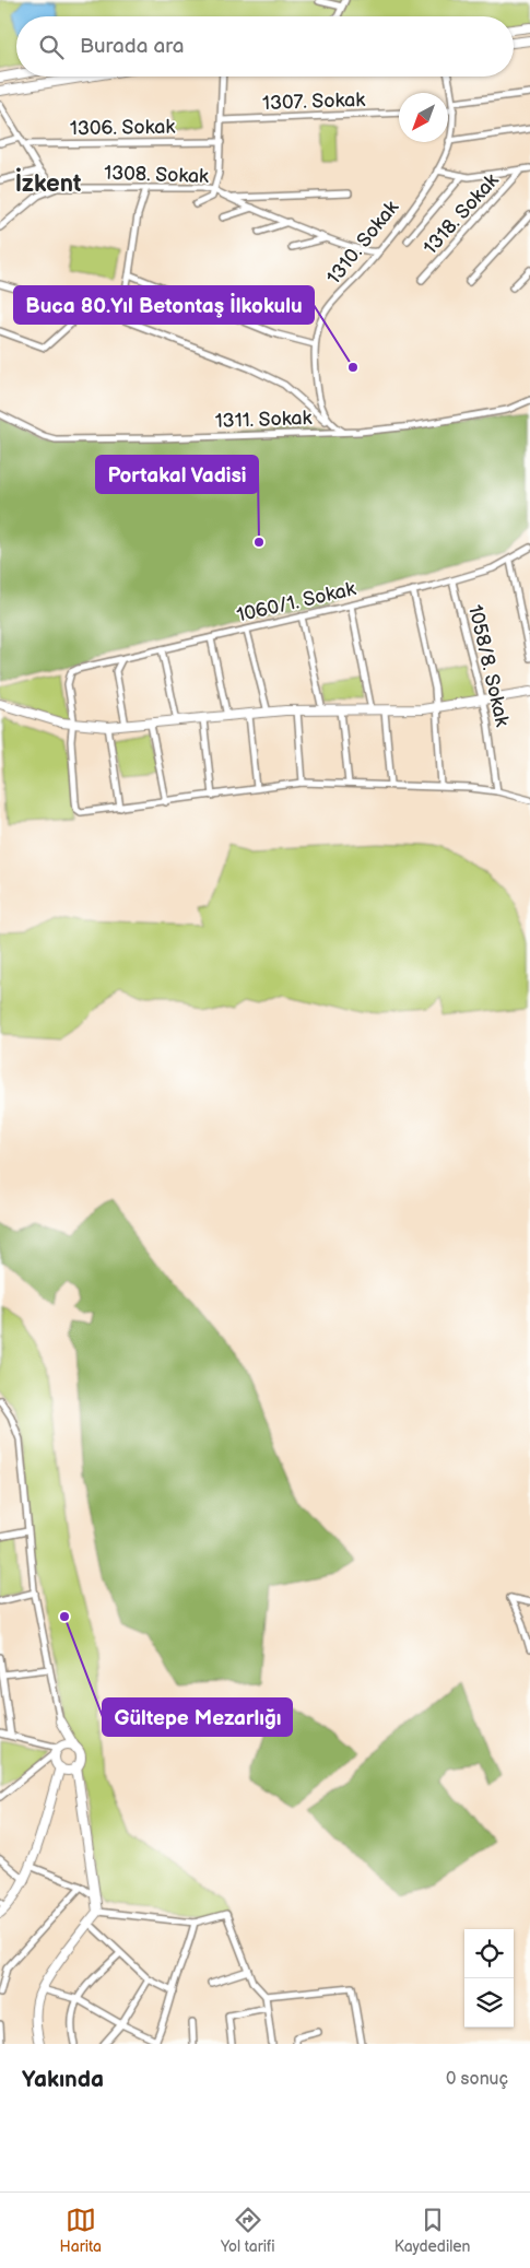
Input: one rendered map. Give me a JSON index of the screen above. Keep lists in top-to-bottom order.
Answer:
{
  "streets": {
    "street": [
      "1307. Sokak",
      "1306. Sokak",
      "1308. Sokak",
      "1318. Sokak",
      "1310. Sokak",
      "1311. Sokak",
      "1060/1. Sokak",
      "1058/8. Sokak"
    ]
  },
  "crossings": [
    ["1308. Sokak", "1310. Sokak"],
    ["1060/1. Sokak", "1058/8. Sokak"]
  ],
  "districts": ["İzkent"],
  "places": ["Buca 80.Yıl Betontaş İlkokulu", "Portakal Vadisi", "Gültepe Mezarlığı"],
  "north": "bottom left",
  "page": {
    "search": "Burada ara",
    "heading": ["Yakında", "0 sonuç"],
    "nav": ["Harita", "Yol tarifi", "Kaydedilen"]
  }
}
